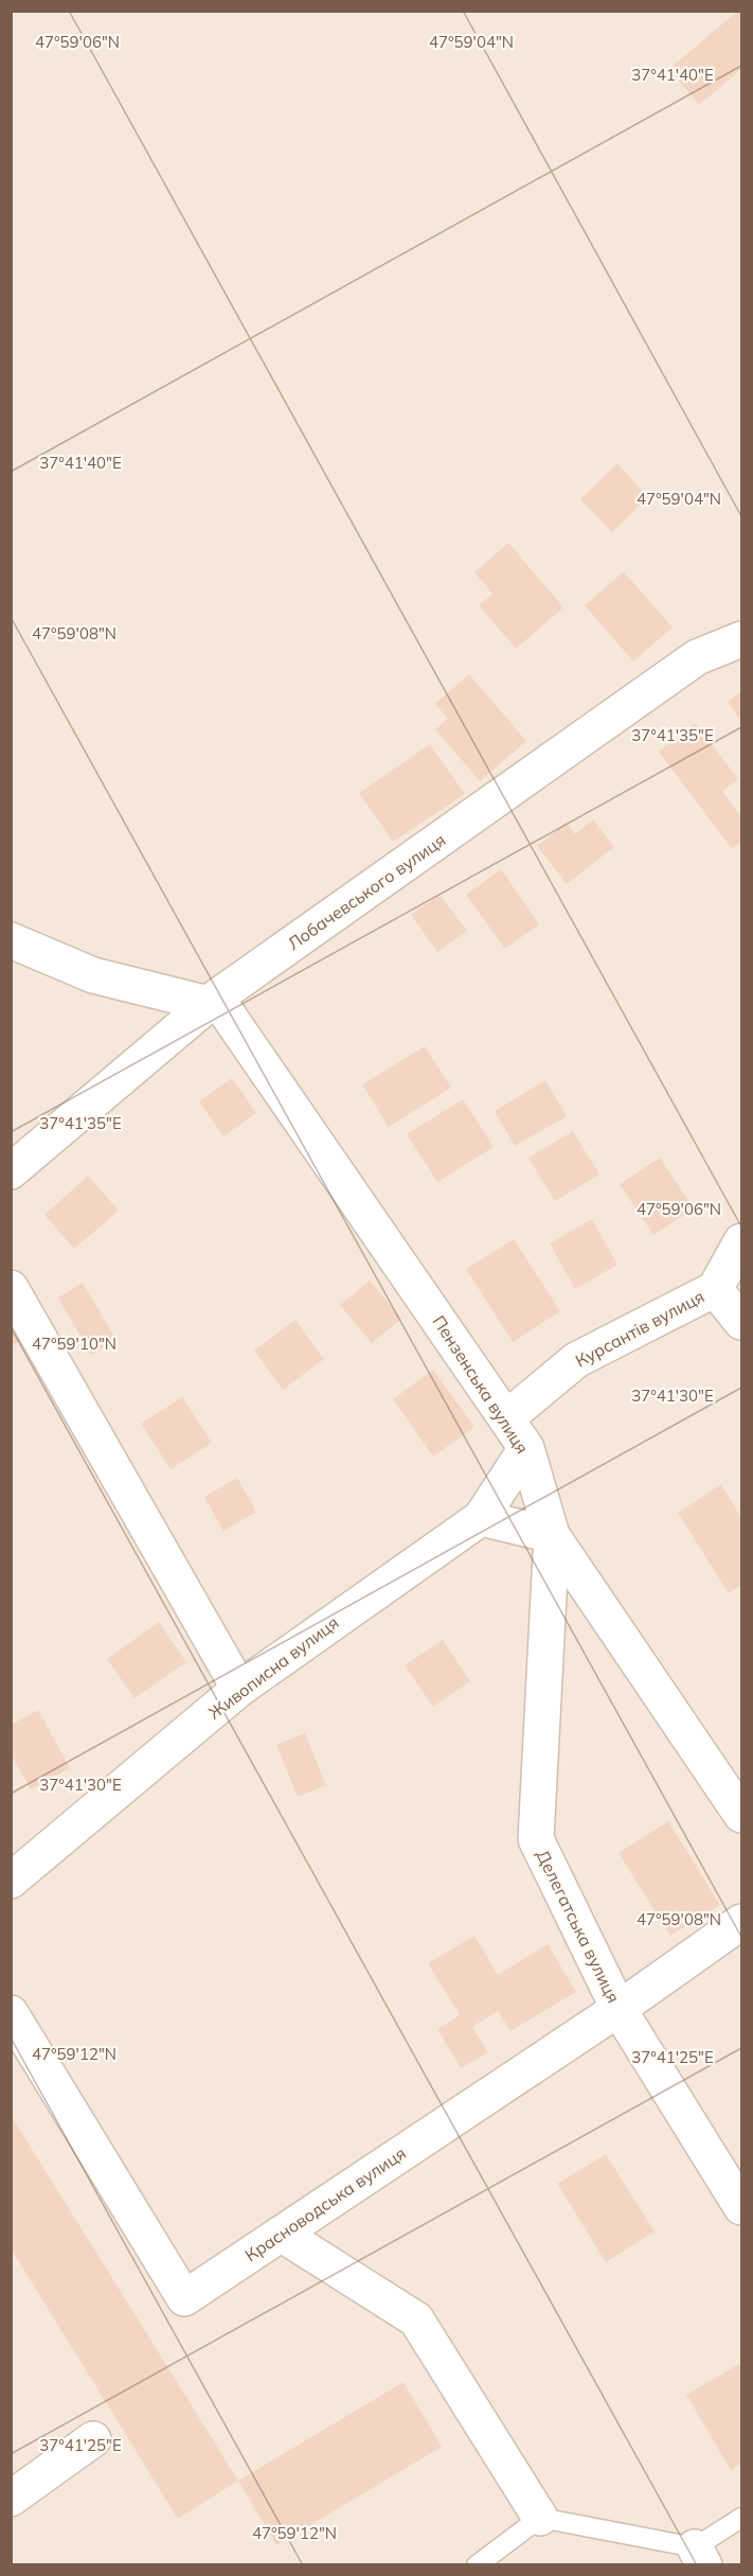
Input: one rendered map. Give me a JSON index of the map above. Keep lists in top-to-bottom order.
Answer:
{
  "streets": {
    "street": [
      "Лобачевського вулиця",
      "Курсантів вулиця",
      "Пензенська вулиця",
      "Живописна вулиця",
      "Делегатська вулиця",
      "Красноводська вулиця"
    ]
  },
  "crossings": [
    ["Лобачевського вулиця", "Пензенська вулиця"],
    ["Курсантів вулиця", "Пензенська вулиця"],
    ["Пензенська вулиця", "Живописна вулиця"],
    ["Пензенська вулиця", "Делегатська вулиця"],
    ["Делегатська вулиця", "Красноводська вулиця"]
  ],
  "coordinates": [
    "47°59'06\"N",
    "47°59'04\"N",
    "37°41'40\"E",
    "47°59'08\"N",
    "37°41'35\"E",
    "47°59'10\"N",
    "37°41'30\"E",
    "47°59'12\"N",
    "37°41'25\"E"
  ]
}
